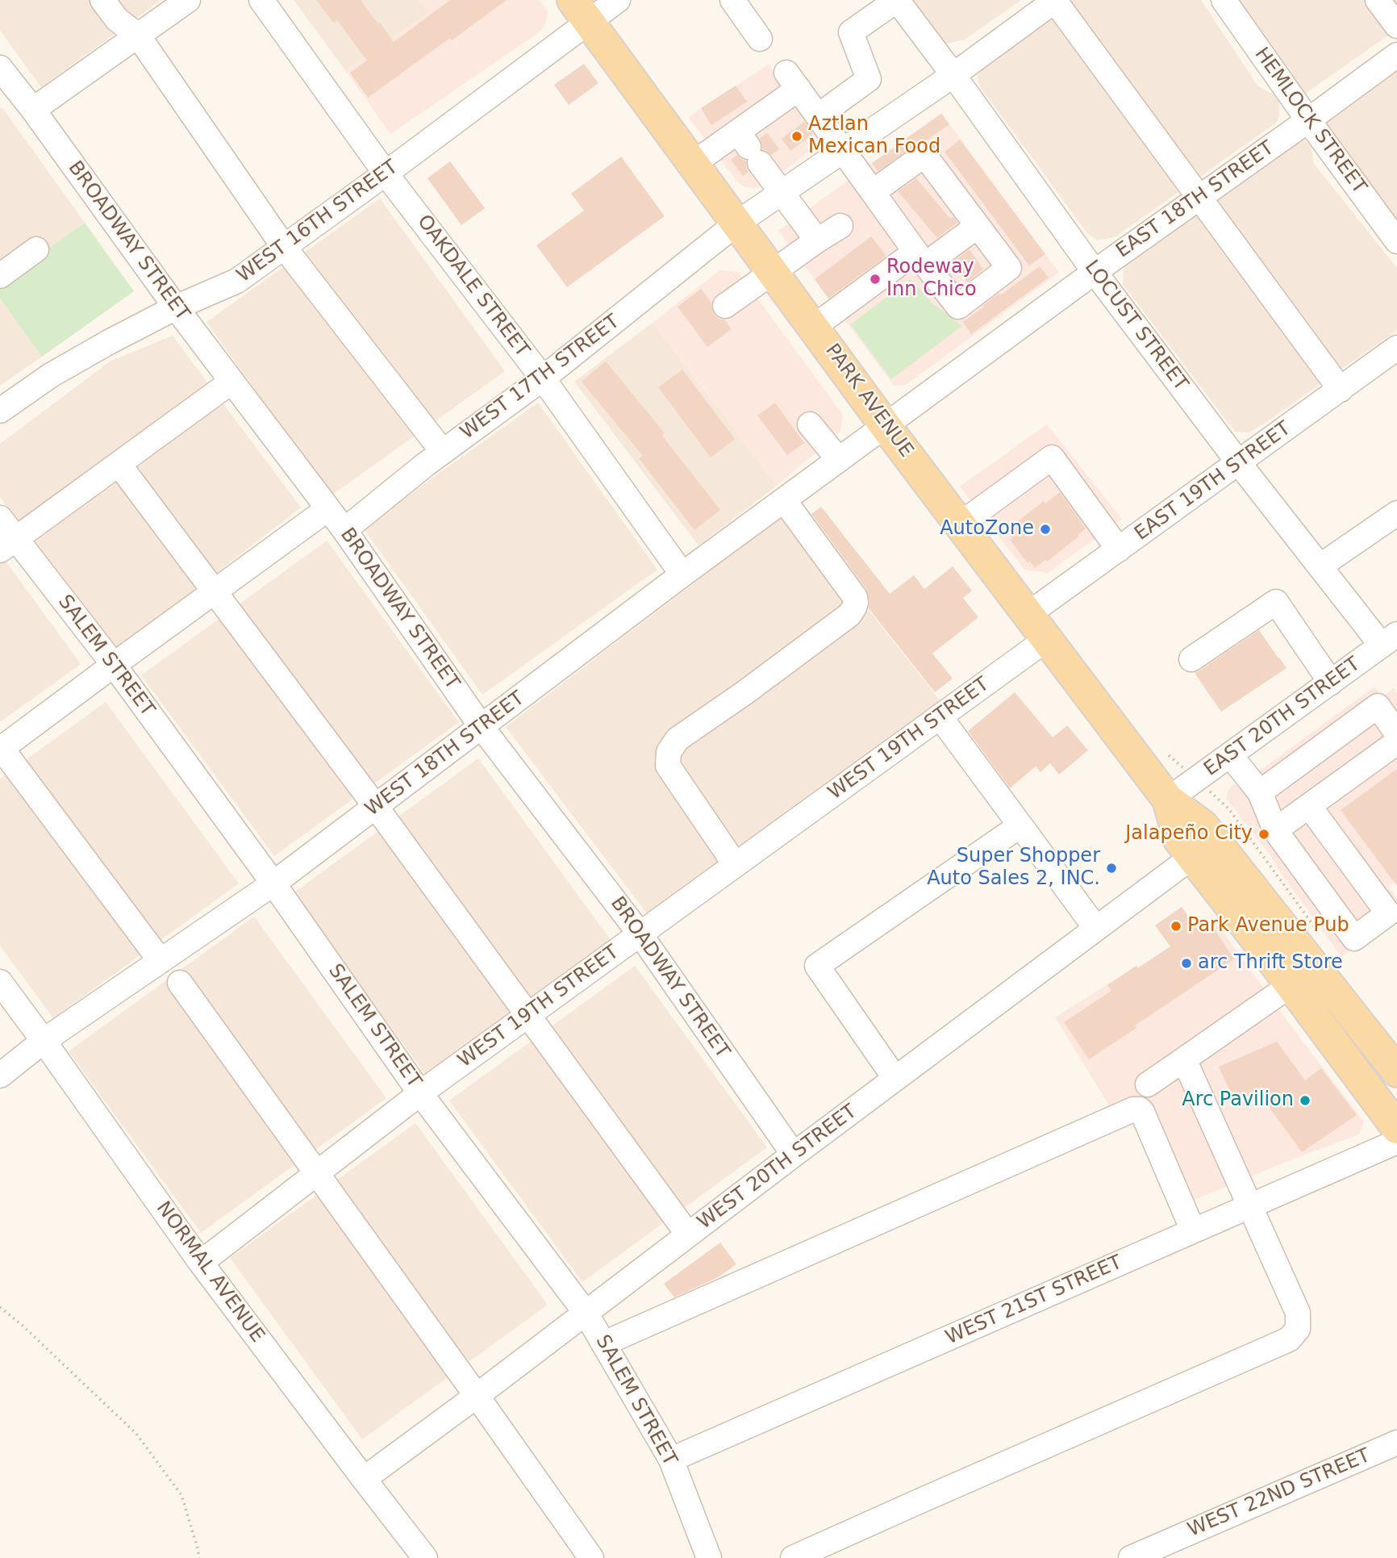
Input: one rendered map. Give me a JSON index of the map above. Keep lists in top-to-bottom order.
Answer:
{
  "streets": {
    "main road": ["PARK AVENUE"],
    "street": [
      "HEMLOCK STREET",
      "EAST 18TH STREET",
      "WEST 16TH STREET",
      "BROADWAY STREET",
      "OAKDALE STREET",
      "LOCUST STREET",
      "WEST 17TH STREET",
      "EAST 19TH STREET",
      "SALEM STREET",
      "EAST 20TH STREET",
      "WEST 19TH STREET",
      "WEST 18TH STREET",
      "WEST 20TH STREET",
      "NORMAL AVENUE",
      "WEST 21ST STREET",
      "WEST 22ND STREET"
    ]
  },
  "crossings": [
    ["HEMLOCK STREET", "EAST 18TH STREET"],
    ["EAST 18TH STREET", "LOCUST STREET"],
    ["EAST 18TH STREET", "PARK AVENUE"],
    ["EAST 18TH STREET", "WEST 18TH STREET"],
    ["WEST 16TH STREET", "BROADWAY STREET"],
    ["WEST 16TH STREET", "OAKDALE STREET"],
    ["WEST 16TH STREET", "PARK AVENUE"],
    ["BROADWAY STREET", "WEST 17TH STREET"],
    ["BROADWAY STREET", "WEST 19TH STREET"],
    ["BROADWAY STREET", "WEST 18TH STREET"],
    ["BROADWAY STREET", "WEST 20TH STREET"],
    ["OAKDALE STREET", "WEST 17TH STREET"],
    ["OAKDALE STREET", "WEST 18TH STREET"],
    ["LOCUST STREET", "WEST 17TH STREET"],
    ["LOCUST STREET", "EAST 19TH STREET"],
    ["LOCUST STREET", "EAST 20TH STREET"],
    ["WEST 17TH STREET", "PARK AVENUE"],
    ["PARK AVENUE", "EAST 19TH STREET"],
    ["PARK AVENUE", "EAST 20TH STREET"],
    ["PARK AVENUE", "WEST 19TH STREET"],
    ["PARK AVENUE", "WEST 18TH STREET"],
    ["PARK AVENUE", "WEST 20TH STREET"],
    ["SALEM STREET", "WEST 19TH STREET"],
    ["SALEM STREET", "WEST 18TH STREET"],
    ["SALEM STREET", "WEST 20TH STREET"],
    ["SALEM STREET", "WEST 21ST STREET"],
    ["WEST 19TH STREET", "NORMAL AVENUE"],
    ["WEST 18TH STREET", "NORMAL AVENUE"],
    ["WEST 20TH STREET", "NORMAL AVENUE"]
  ],
  "places": [
    "Aztlan Mexican Food",
    "Rodeway Inn Chico",
    "AutoZone",
    "Jalapeño City",
    "Super Shopper Auto Sales 2, INC.",
    "Park Avenue Pub",
    "arc Thrift Store",
    "Arc Pavilion"
  ]
}
